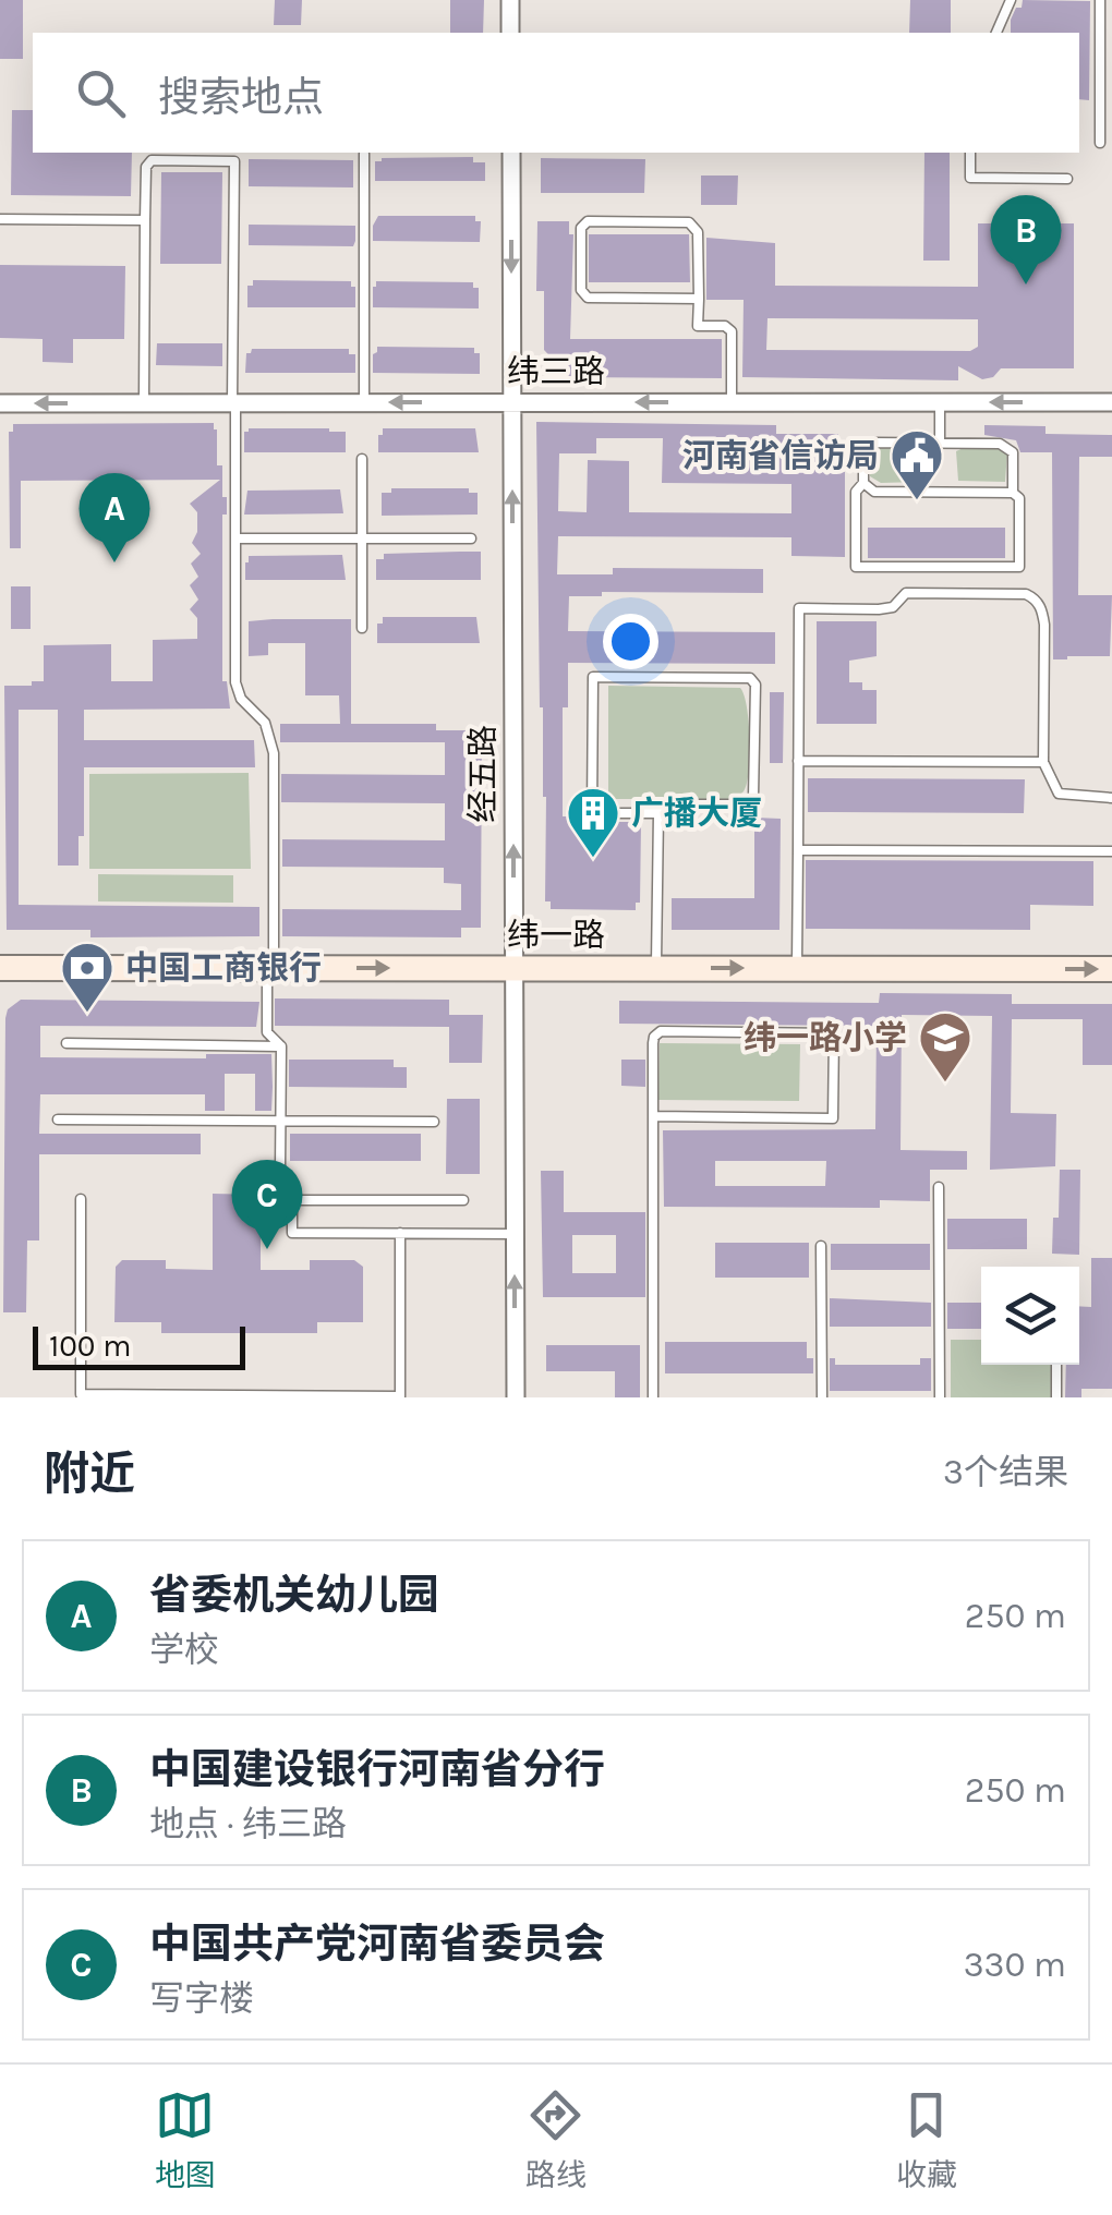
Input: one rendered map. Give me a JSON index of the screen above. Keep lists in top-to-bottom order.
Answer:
{
  "streets": {
    "street": ["纬三路", "经五路", "纬一路"]
  },
  "crossings": [
    ["纬三路", "经五路"],
    ["经五路", "纬一路"]
  ],
  "one_way": ["纬三路", "纬一路"],
  "places": {
    "public building": ["河南省信访局"],
    "building": ["广播大厦"],
    "bank": ["中国工商银行"],
    "school or university": ["纬一路小学"]
  },
  "scale_bar": "100 m",
  "page": {
    "search": "搜索地点",
    "pins": ["B", "A", "C"],
    "scale": "100 m",
    "heading": ["附近", "3个结果"],
    "list": [
      {
        "mark": "A",
        "name": "省委机关幼儿园",
        "note": "学校",
        "value": "250 m"
      },
      {
        "mark": "B",
        "name": "中国建设银行河南省分行",
        "note": "地点 · 纬三路",
        "value": "250 m"
      },
      {
        "mark": "C",
        "name": "中国共产党河南省委员会",
        "note": "写字楼",
        "value": "330 m"
      }
    ],
    "nav": ["地图", "路线", "收藏"]
  }
}
